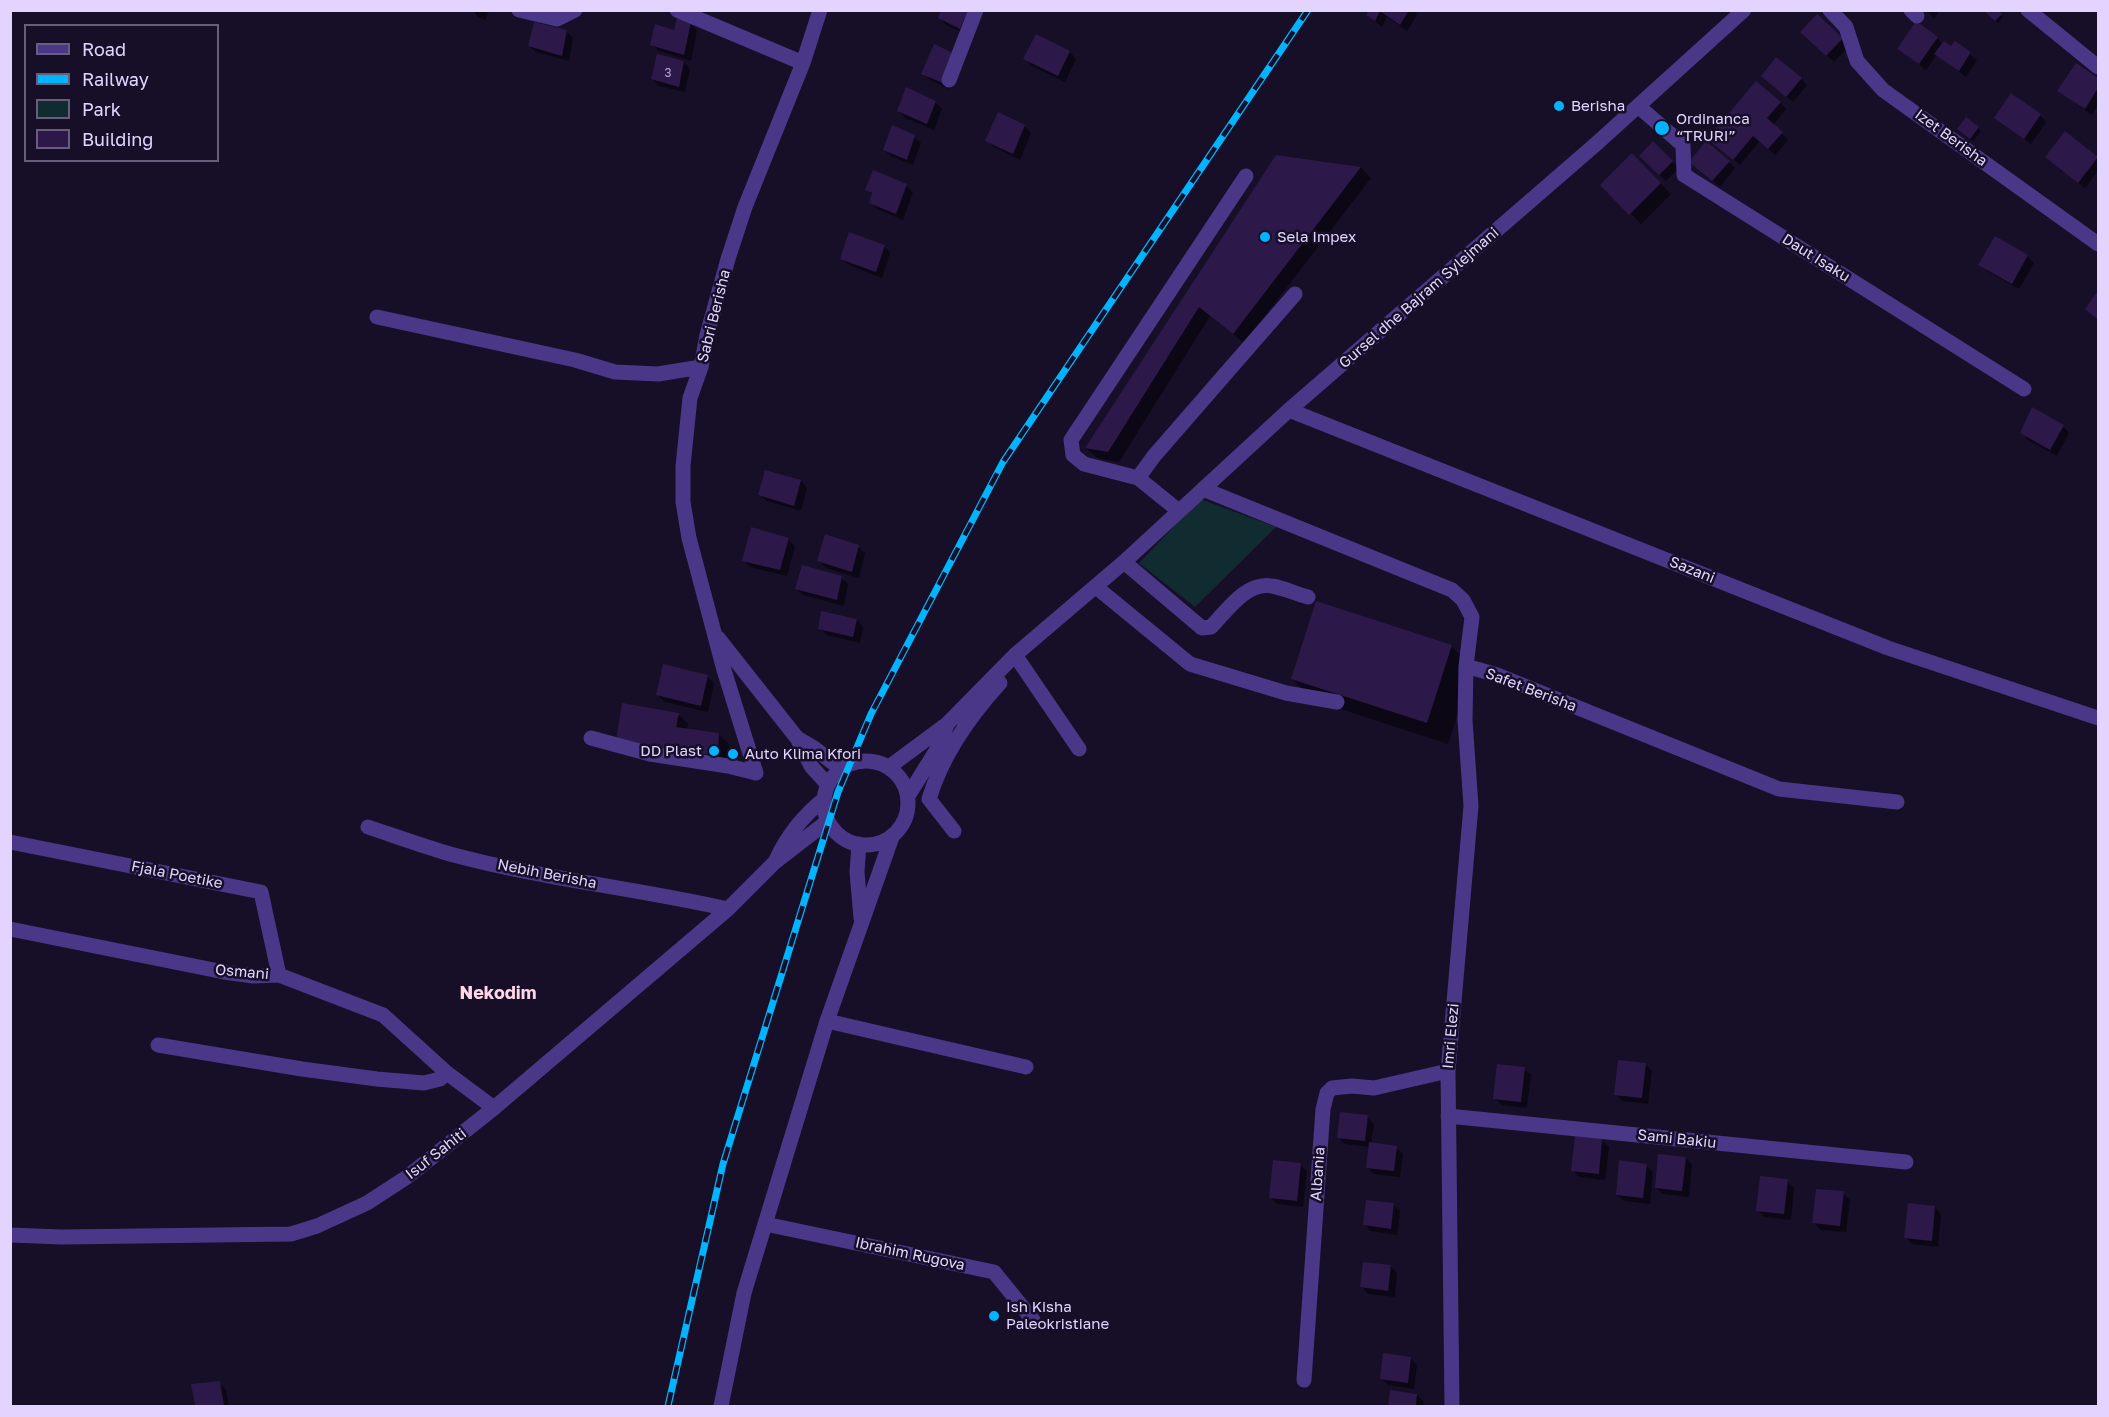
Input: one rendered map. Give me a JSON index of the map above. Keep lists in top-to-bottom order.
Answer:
{
  "streets": {
    "street": [
      "Izet Berisha",
      "Daut Isaku",
      "Gursel dhe Bajram Sylejmani",
      "Sabri Berisha",
      "Sazani",
      "Safet Berisha",
      "Nebih Berisha",
      "Fjala Poetike",
      "Osmani",
      "Imri Elezi",
      "Sami Bakiu",
      "Isuf Sahiti",
      "Albania",
      "Ibrahim Rugova"
    ]
  },
  "crossings": [
    ["Daut Isaku", "Gursel dhe Bajram Sylejmani"],
    ["Gursel dhe Bajram Sylejmani", "Sabri Berisha"],
    ["Gursel dhe Bajram Sylejmani", "Sazani"],
    ["Gursel dhe Bajram Sylejmani", "Safet Berisha"],
    ["Gursel dhe Bajram Sylejmani", "Isuf Sahiti"],
    ["Sabri Berisha", "Isuf Sahiti"],
    ["Safet Berisha", "Imri Elezi"],
    ["Nebih Berisha", "Isuf Sahiti"],
    ["Fjala Poetike", "Osmani"],
    ["Osmani", "Isuf Sahiti"],
    ["Imri Elezi", "Sami Bakiu"],
    ["Imri Elezi", "Albania"]
  ],
  "districts": ["Nekodim"],
  "places": [
    "Berisha",
    "Ordinanca “TRURI”",
    "Sela Impex",
    "DD Plast",
    "Auto Klima Kfori",
    "Ish Kisha Paleokristiane"
  ],
  "house_numbers": ["3"],
  "legend": [
    "Road",
    "Railway",
    "Park",
    "Building"
  ]
}
